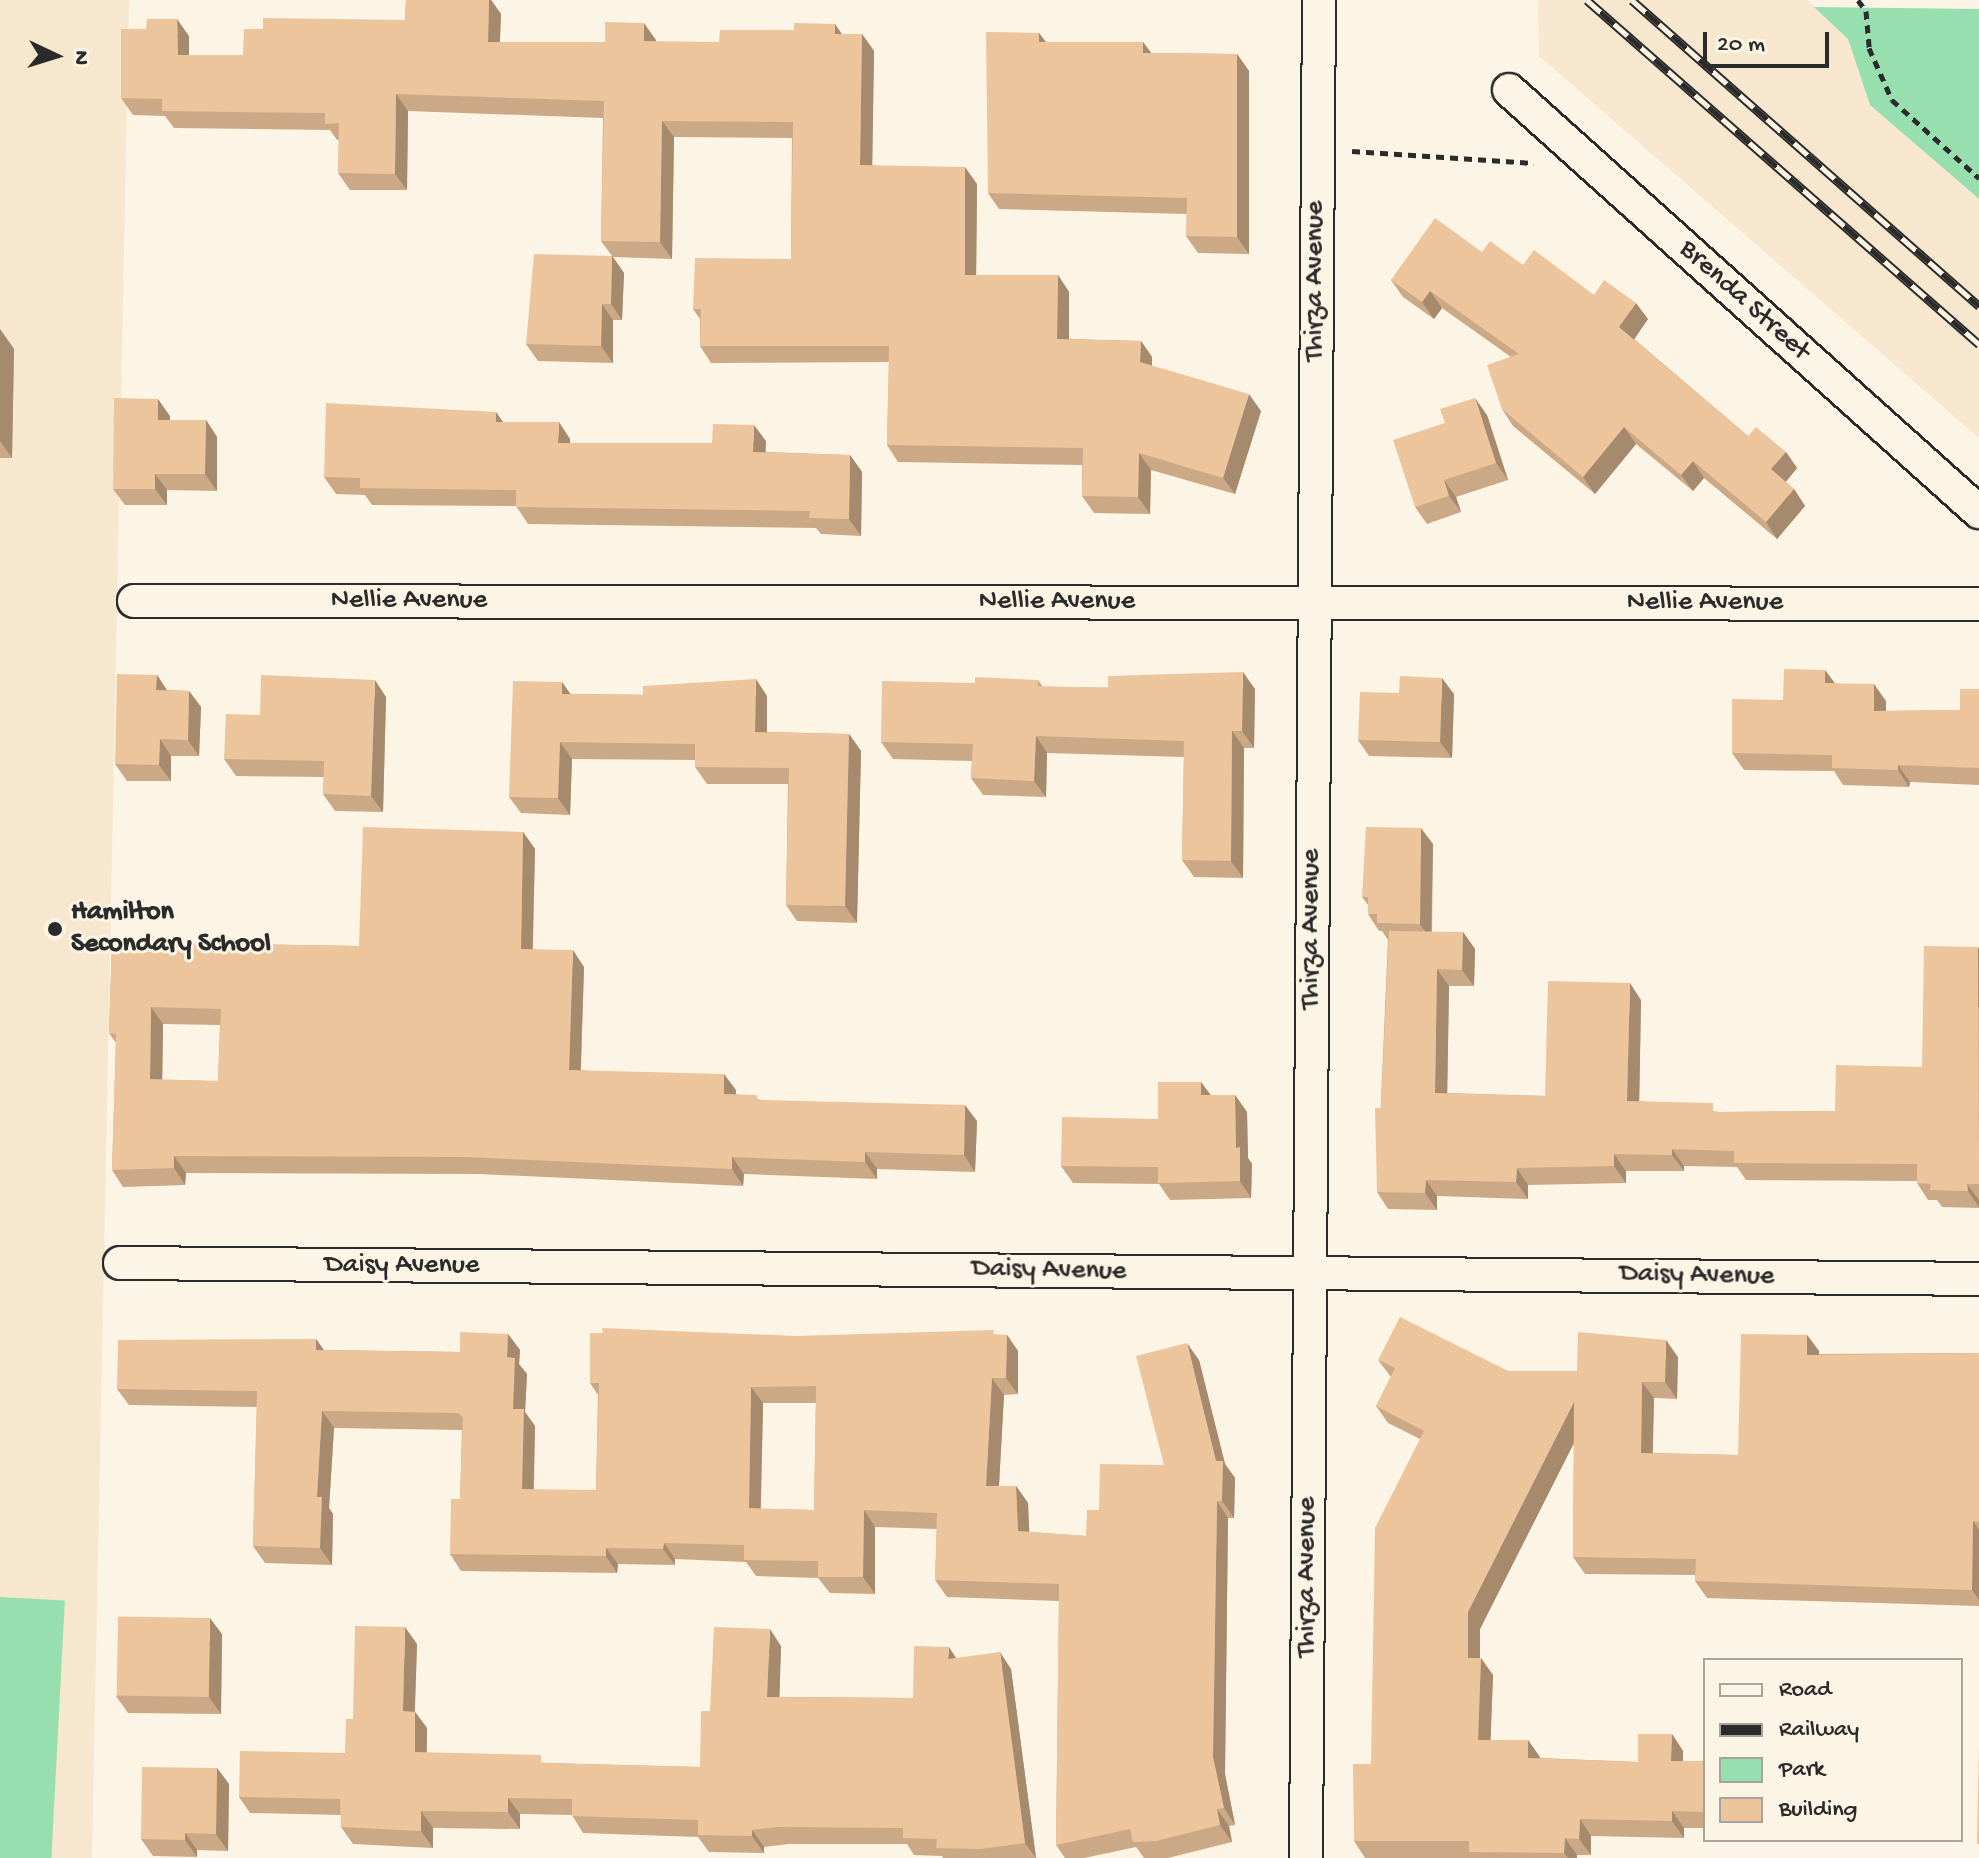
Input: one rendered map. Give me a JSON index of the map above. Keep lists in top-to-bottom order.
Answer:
{
  "streets": {
    "street": [
      "Thirza Avenue",
      "Brenda Street",
      "Nellie Avenue",
      "Daisy Avenue"
    ]
  },
  "crossings": [
    ["Thirza Avenue", "Nellie Avenue"],
    ["Thirza Avenue", "Daisy Avenue"]
  ],
  "places": ["Hamilton Secondary School"],
  "legend": [
    "Road",
    "Railway",
    "Park",
    "Building"
  ],
  "scale_bar": "20 m",
  "north": "right"
}
